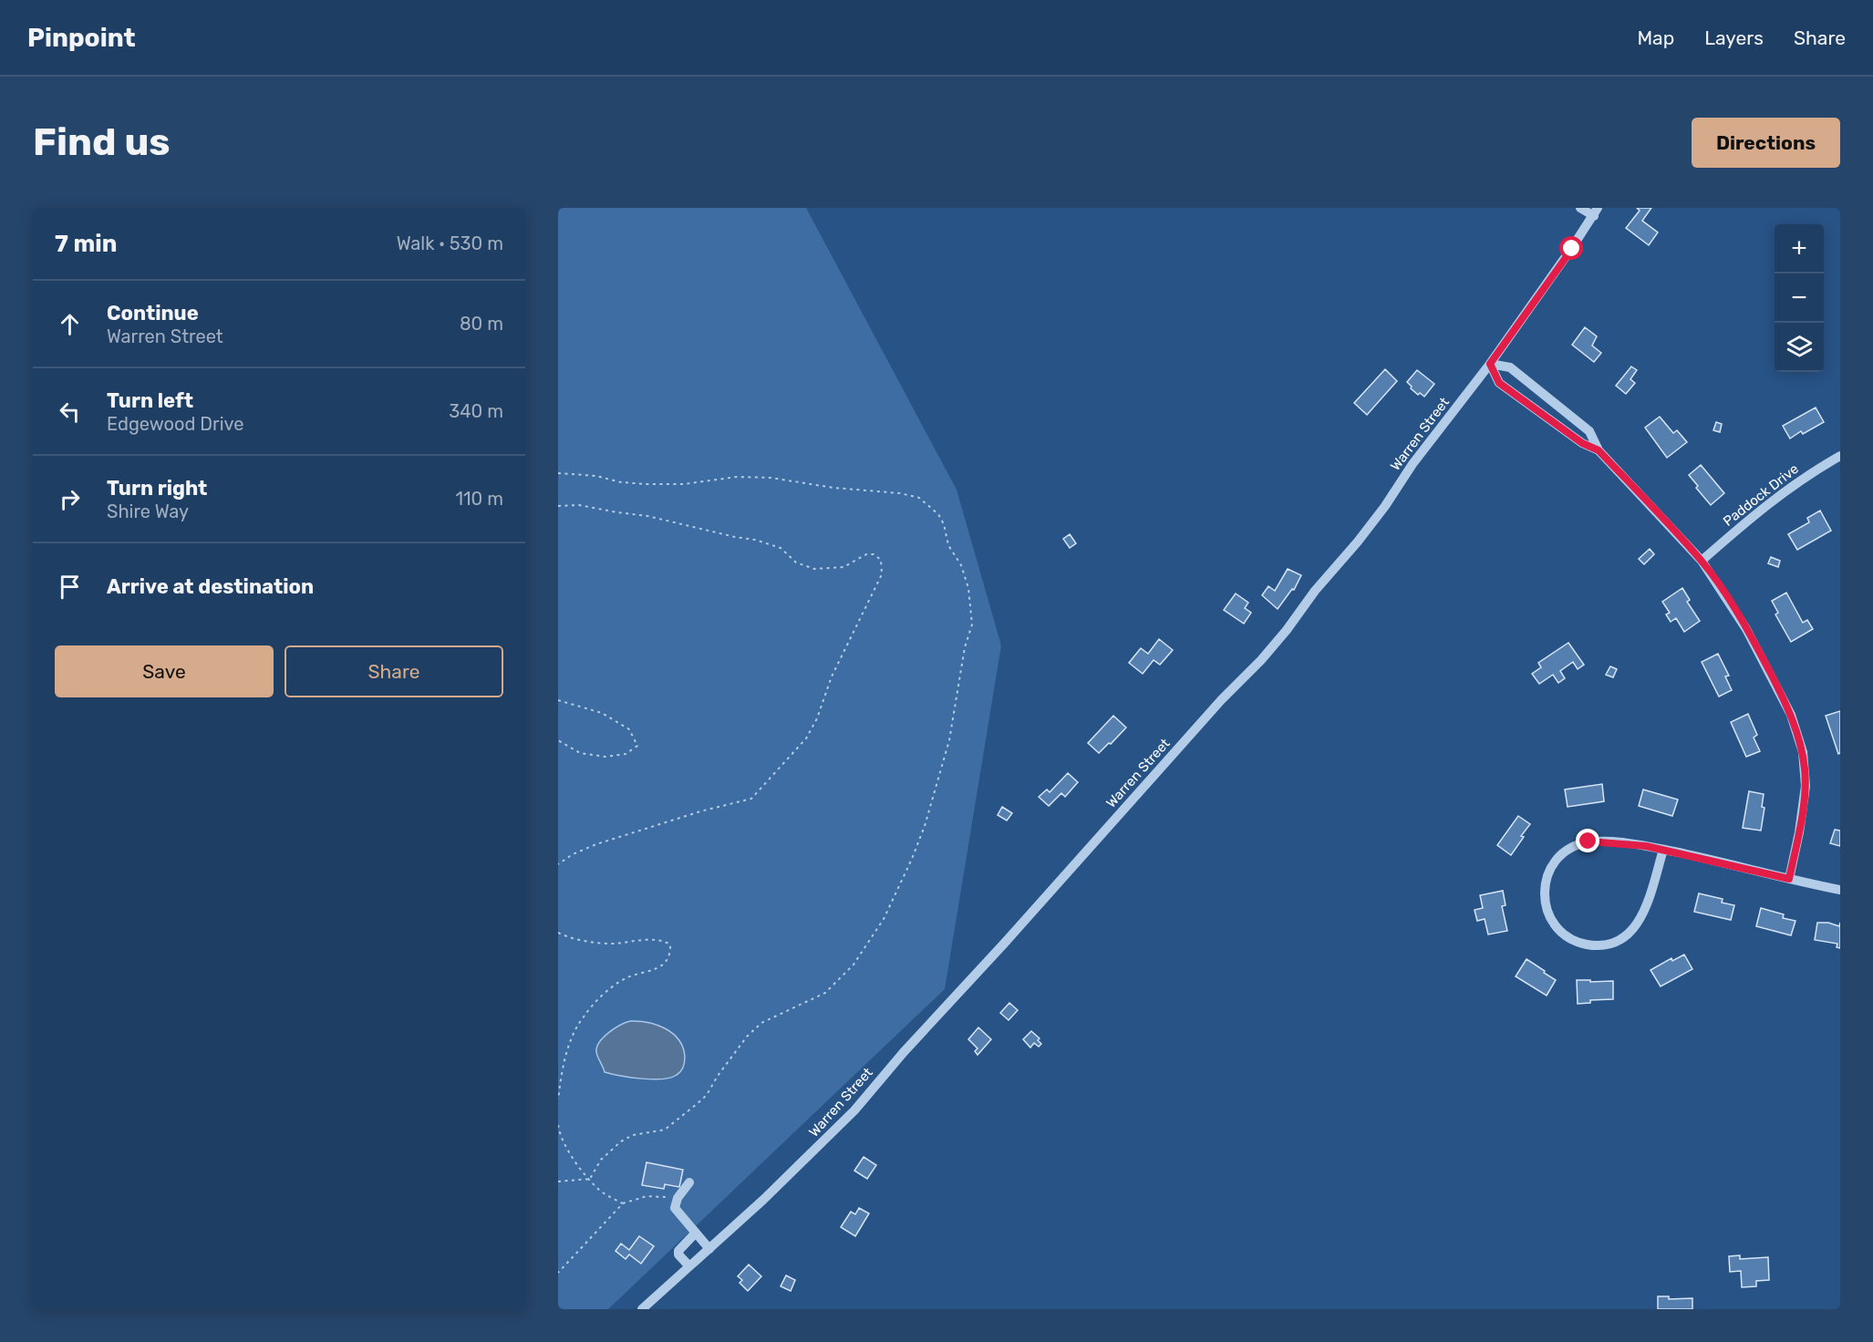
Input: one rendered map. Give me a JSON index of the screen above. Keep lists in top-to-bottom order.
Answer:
{
  "streets": {
    "street": ["Warren Street", "Paddock Drive"]
  },
  "page": {
    "header": "Pinpoint",
    "nav": ["Map", "Layers", "Share"],
    "buttons": [
      "Directions",
      ["Save", "Share"]
    ],
    "title": "Find us",
    "heading": ["7 min", "Walk · 530 m"],
    "map_buttons": ["+", "−"],
    "list": [
      ["Continue", "Warren Street", "80 m"],
      ["Turn left", "Edgewood Drive", "340 m"],
      ["Turn right", "Shire Way", "110 m"],
      "Arrive at destination"
    ]
  }
}
